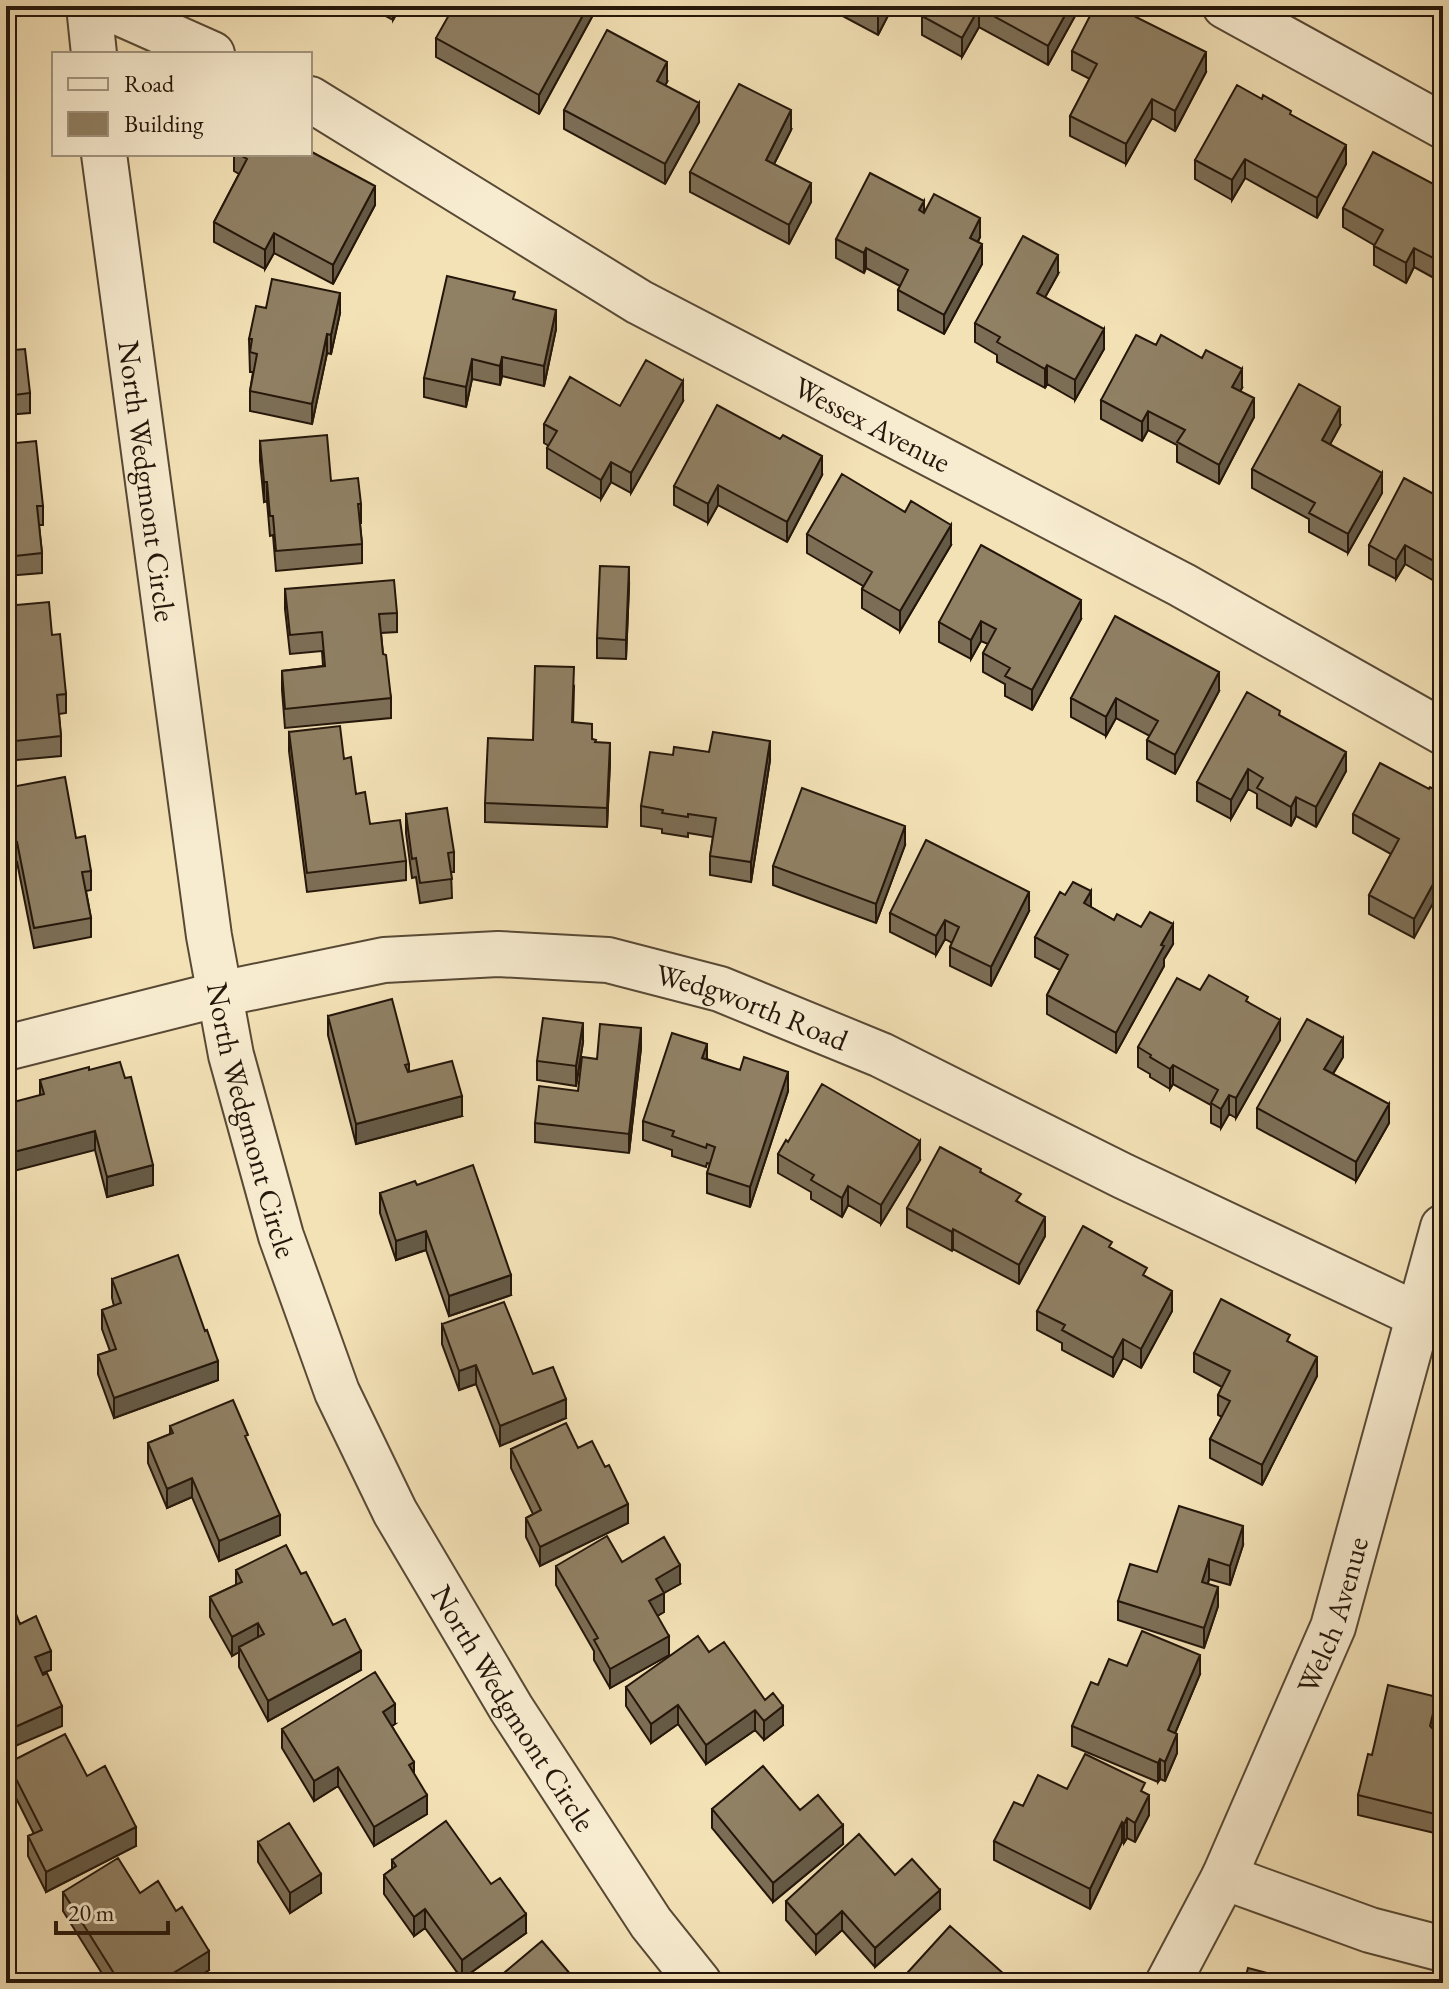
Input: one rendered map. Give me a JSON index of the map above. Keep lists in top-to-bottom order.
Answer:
{
  "streets": {
    "street": [
      "Wessex Avenue",
      "North Wedgmont Circle",
      "Wedgworth Road",
      "Welch Avenue"
    ]
  },
  "crossings": [
    ["North Wedgmont Circle", "Wedgworth Road"],
    ["Wedgworth Road", "Welch Avenue"]
  ],
  "legend": ["Road", "Building"],
  "scale_bar": "20 m"
}
